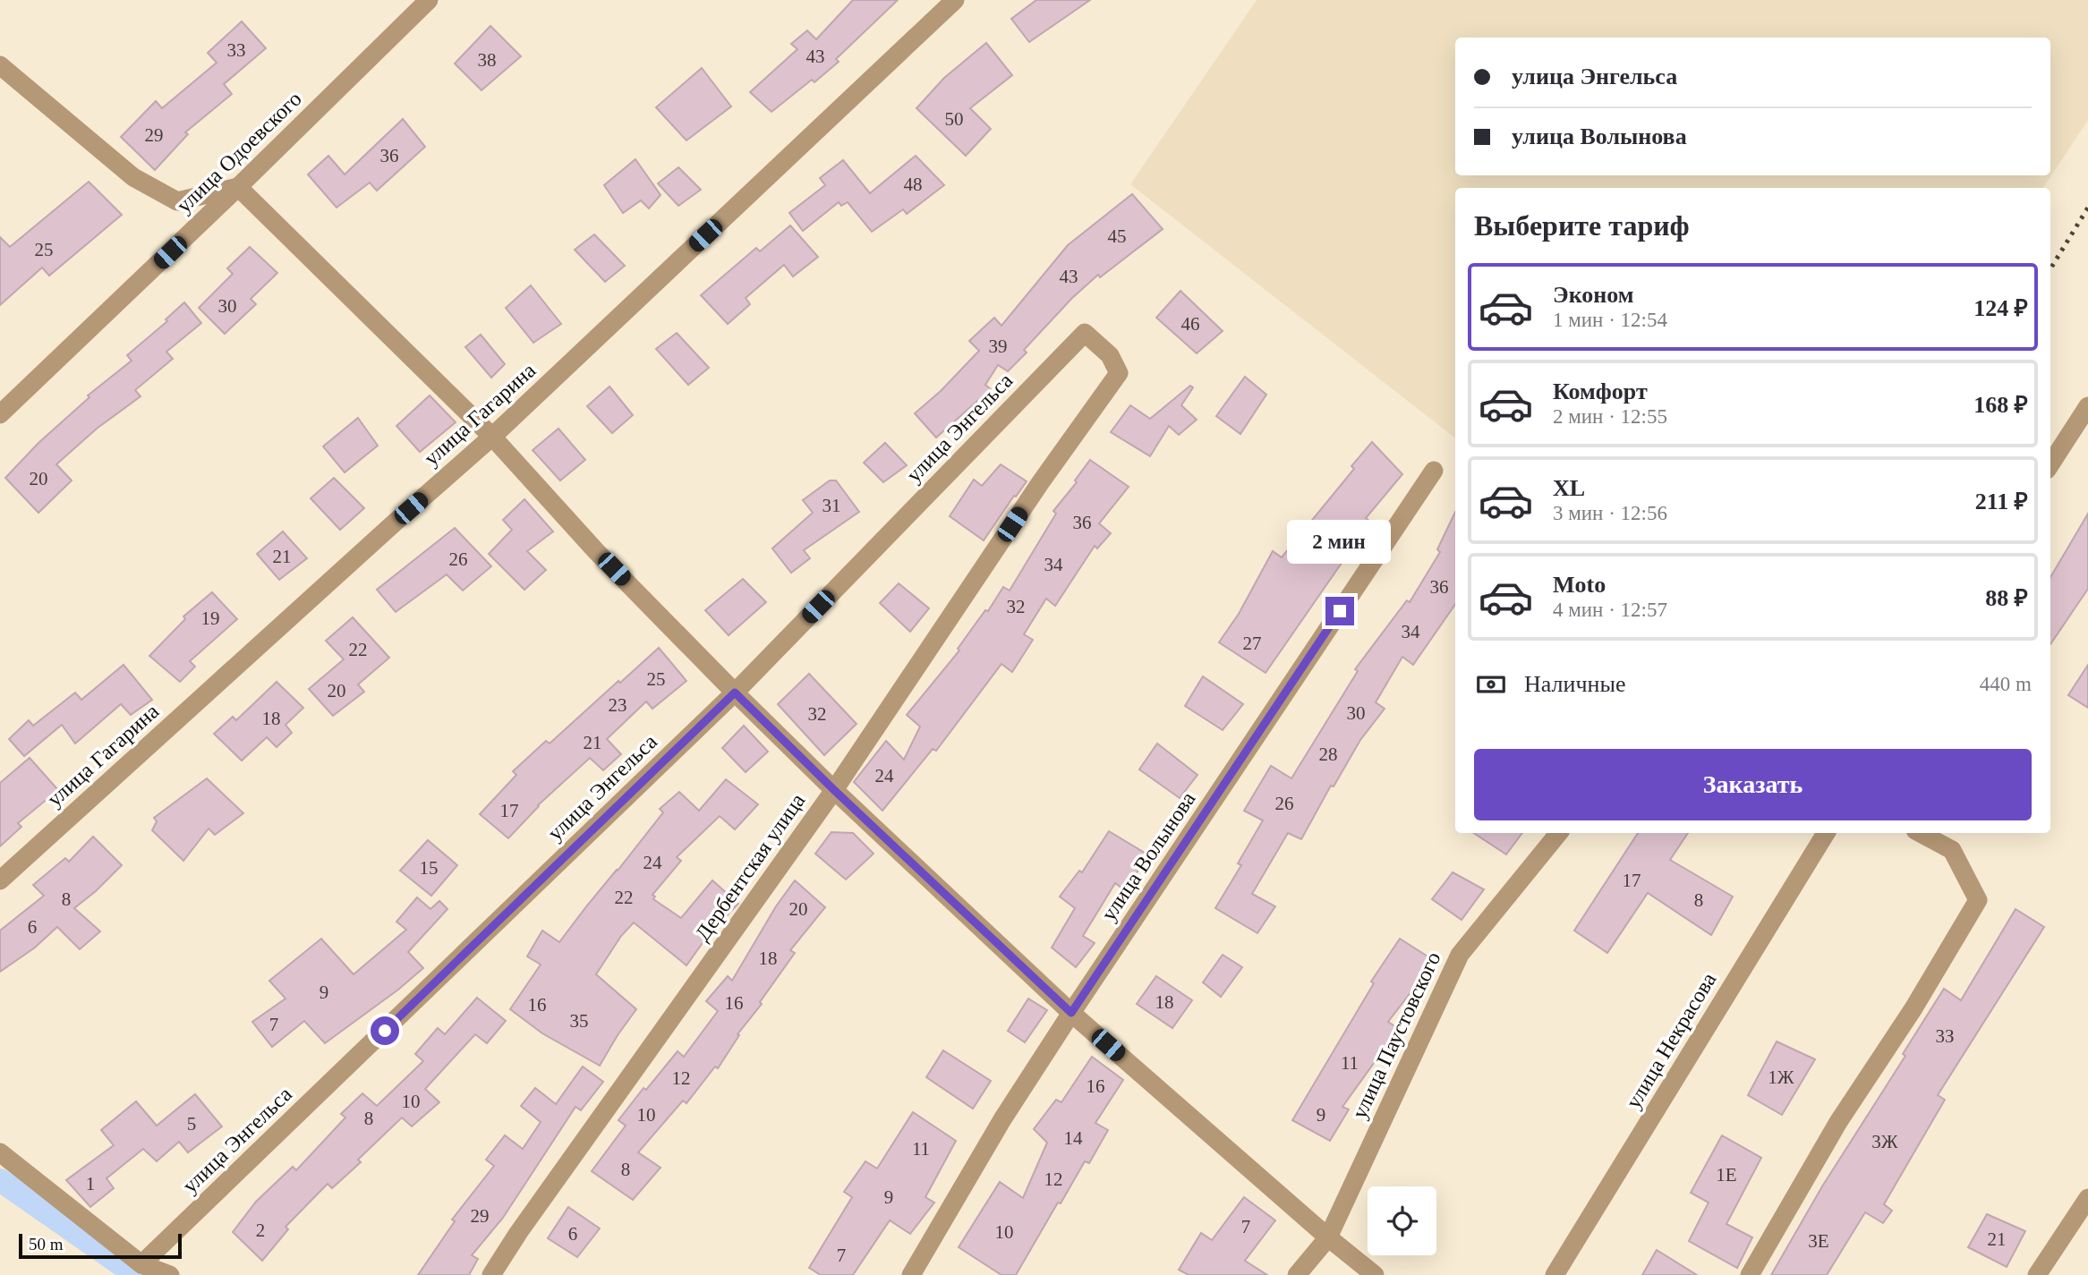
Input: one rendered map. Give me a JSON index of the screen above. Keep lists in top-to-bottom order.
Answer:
{
  "streets": {
    "street": [
      "улица Одоевского",
      "улица Гагарина",
      "улица Энгельса",
      "улица Волынова",
      "Дербентская улица",
      "улица Паустовского",
      "улица Некрасова"
    ]
  },
  "crossings": [
    ["улица Энгельса", "Дербентская улица"]
  ],
  "house_numbers": [
    "33",
    "43",
    "38",
    "50",
    "29",
    "36",
    "48",
    "45",
    "25",
    "43",
    "30",
    "46",
    "39",
    "20",
    "31",
    "36",
    "21",
    "26",
    "34",
    "36",
    "32",
    "19",
    "34",
    "27",
    "22",
    "25",
    "20",
    "23",
    "30",
    "32",
    "18",
    "21",
    "28",
    "24",
    "26",
    "17",
    "24",
    "15",
    "17",
    "22",
    "8",
    "8",
    "20",
    "6",
    "18",
    "9",
    "18",
    "16",
    "16",
    "35",
    "7",
    "3З",
    "11",
    "1Ж",
    "12",
    "16",
    "10",
    "10",
    "9",
    "8",
    "5",
    "14",
    "3Ж",
    "11",
    "8",
    "1Е",
    "12",
    "1",
    "9",
    "29",
    "7",
    "2",
    "10",
    "6",
    "21",
    "3Е",
    "7"
  ],
  "scale_bar": "50 m",
  "page": {
    "banner": ["улица Энгельса", "улица Волынова"],
    "heading": "Выберите тариф",
    "list": [
      {
        "name": "Эконом",
        "note": "1 мин · 12:54",
        "value": "124 ₽"
      },
      {
        "name": "Комфорт",
        "note": "2 мин · 12:55",
        "value": "168 ₽"
      },
      {
        "name": "XL",
        "note": "3 мин · 12:56",
        "value": "211 ₽"
      },
      {
        "name": "Moto",
        "note": "4 мин · 12:57",
        "value": "88 ₽"
      }
    ],
    "bubble": "2 мин",
    "pay": ["Наличные", "440 m"],
    "buttons": "Заказать",
    "scale": "50 m"
  }
}
